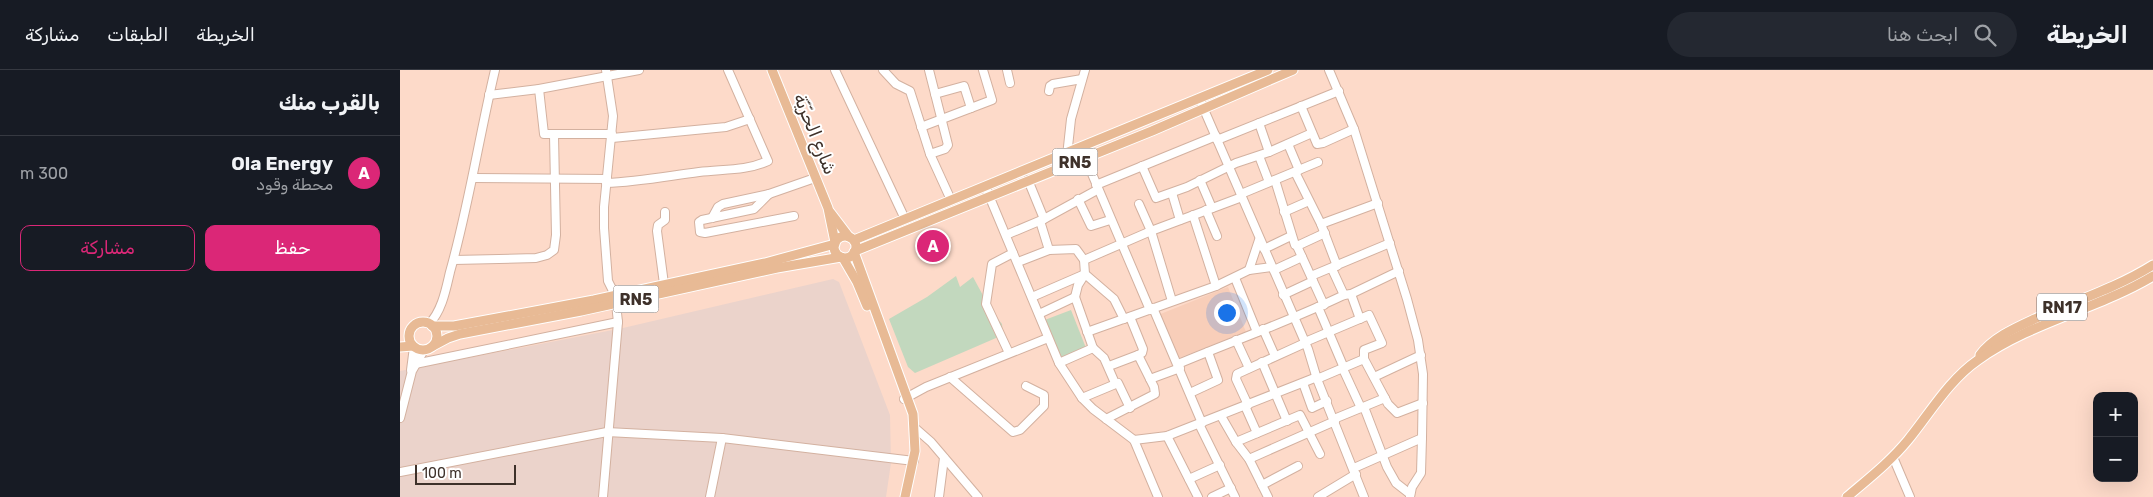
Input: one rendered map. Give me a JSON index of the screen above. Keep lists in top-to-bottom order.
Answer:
{
  "streets": {
    "main road": ["شارع الحرّيّة", "RN5", "RN17"]
  },
  "crossings": [
    ["شارع الحرّيّة", "RN5"]
  ],
  "scale_bar": "100 m",
  "page": {
    "header": "الخريطة",
    "search": "ابحث هنا",
    "nav": ["الخريطة", "الطبقات", "مشاركة"],
    "heading": "بالقرب منك",
    "list": [
      {
        "mark": "A",
        "name": "Ola Energy",
        "note": "محطة وقود",
        "value": "300 m"
      }
    ],
    "buttons": ["حفظ", "مشاركة"],
    "pins": "A",
    "map_buttons": ["+", "−"],
    "scale": "100 m"
  }
}
